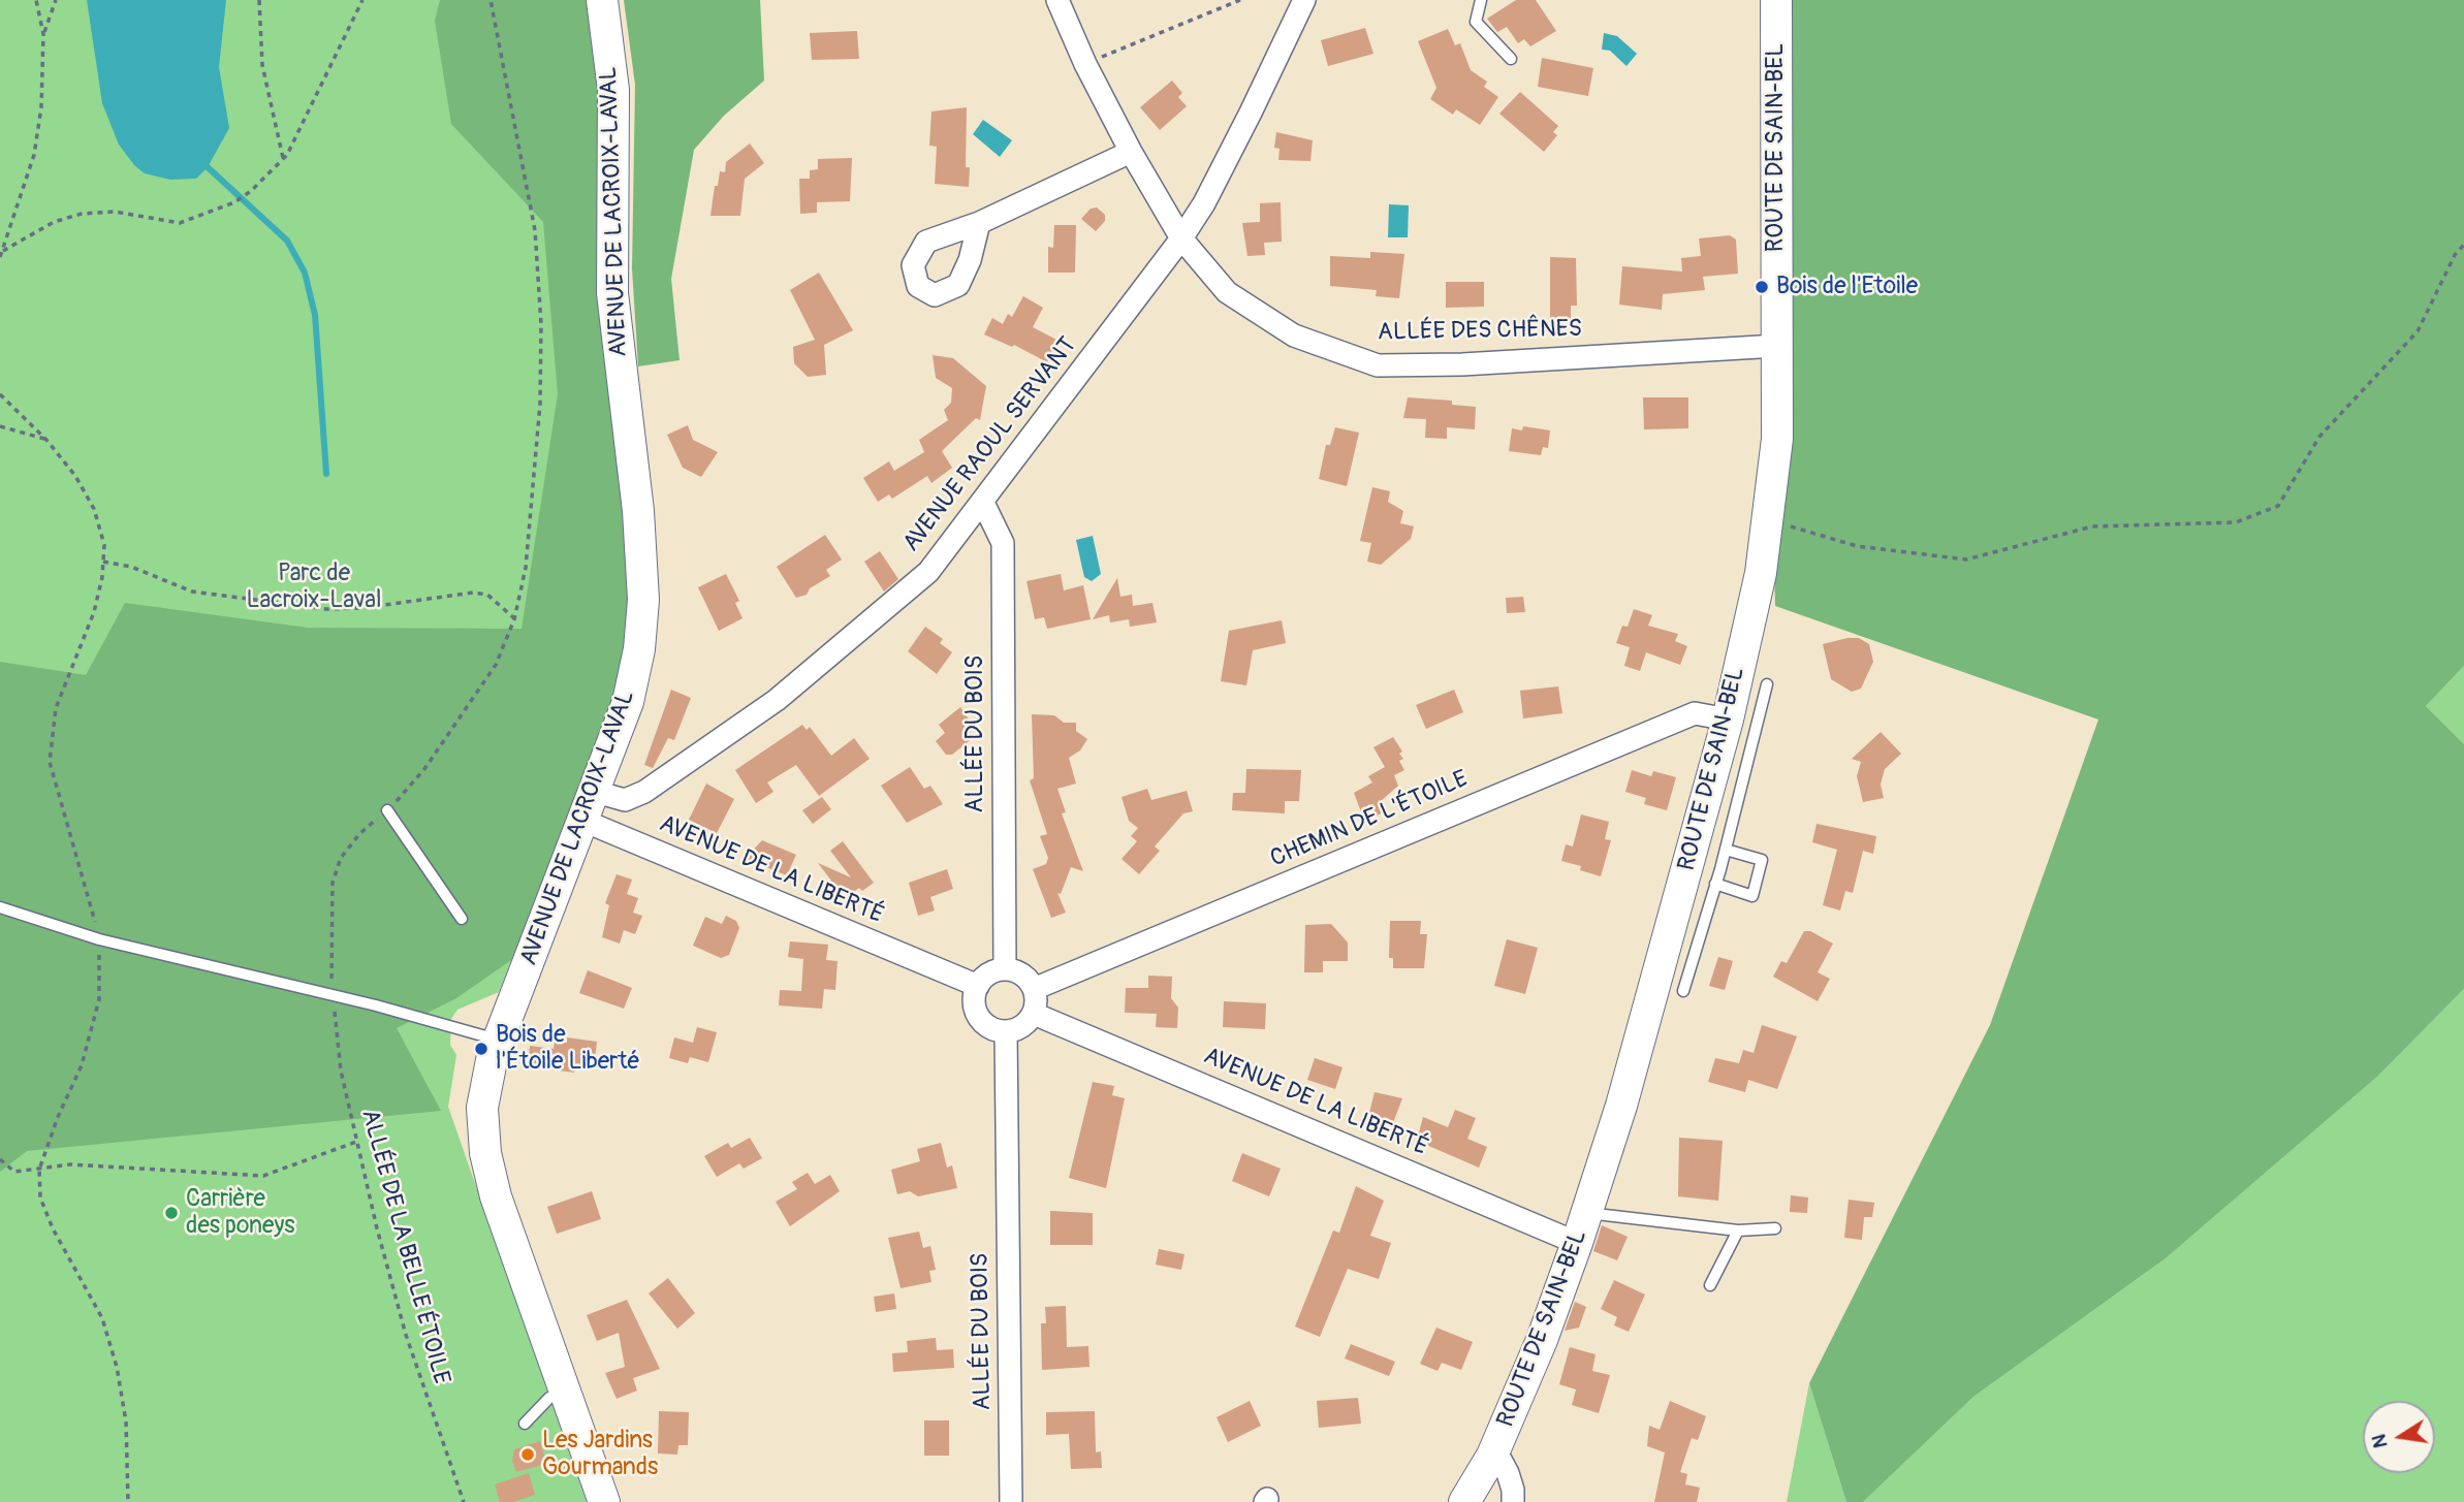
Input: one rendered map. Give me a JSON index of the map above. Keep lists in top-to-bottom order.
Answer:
{
  "streets": {
    "main road": ["ROUTE DE SAIN-BEL", "AVENUE DE LACROIX-LAVAL"],
    "street": [
      "ALLÉE DES CHÊNES",
      "AVENUE RAOUL SERVANT",
      "ALLÉE DU BOIS",
      "CHEMIN DE L'ÉTOILE",
      "AVENUE DE LA LIBERTÉ"
    ],
    "path": ["ALLÉE DE LA BELLE ÉTOILE"]
  },
  "crossings": [
    ["ROUTE DE SAIN-BEL", "ALLÉE DES CHÊNES"],
    ["ROUTE DE SAIN-BEL", "CHEMIN DE L'ÉTOILE"],
    ["ROUTE DE SAIN-BEL", "AVENUE DE LA LIBERTÉ"],
    ["AVENUE DE LACROIX-LAVAL", "AVENUE RAOUL SERVANT"],
    ["AVENUE DE LACROIX-LAVAL", "AVENUE DE LA LIBERTÉ"],
    ["ALLÉE DES CHÊNES", "AVENUE RAOUL SERVANT"],
    ["AVENUE RAOUL SERVANT", "ALLÉE DU BOIS"],
    ["ALLÉE DU BOIS", "CHEMIN DE L'ÉTOILE"],
    ["ALLÉE DU BOIS", "AVENUE DE LA LIBERTÉ"],
    ["CHEMIN DE L'ÉTOILE", "AVENUE DE LA LIBERTÉ"]
  ],
  "parks": ["Parc de Lacroix-Laval"],
  "places": [
    "Bois de l'Etoile",
    "Bois de l'Étoile Liberté",
    "Carrière des poneys",
    "Les Jardins Gourmands"
  ],
  "north": "left"
}
